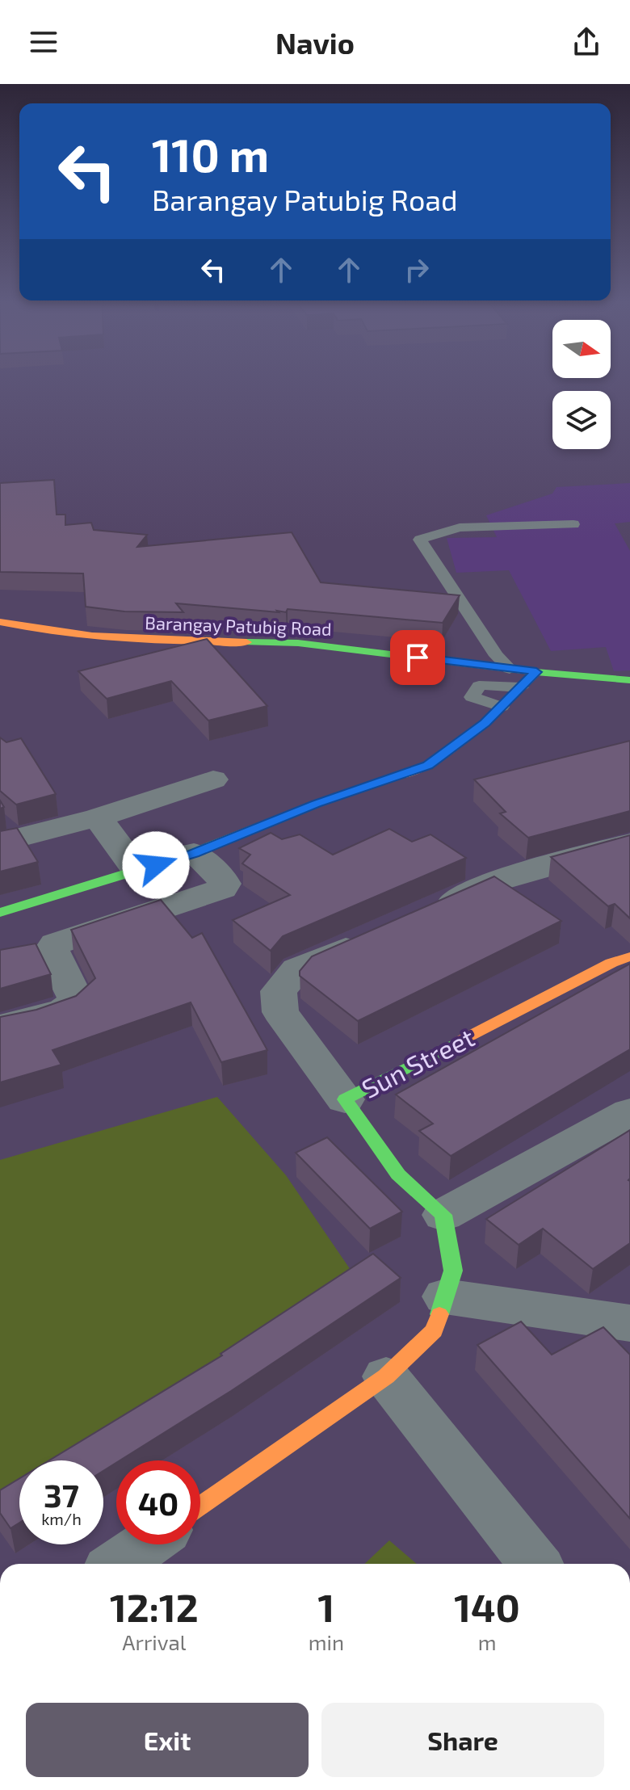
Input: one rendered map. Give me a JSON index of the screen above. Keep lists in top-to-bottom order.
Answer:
{
  "streets": {
    "street": ["Barangay Patubig Road", "Sun Street"]
  },
  "north": "right",
  "page": {
    "header": "Navio",
    "turn": ["110 m", "Barangay Patubig Road"],
    "speed": "37 km/h",
    "limit": "40",
    "eta": [
      "12:12",
      "Arrival",
      "1",
      "min",
      "140",
      "m"
    ],
    "buttons": ["Exit", "Share"]
  }
}
